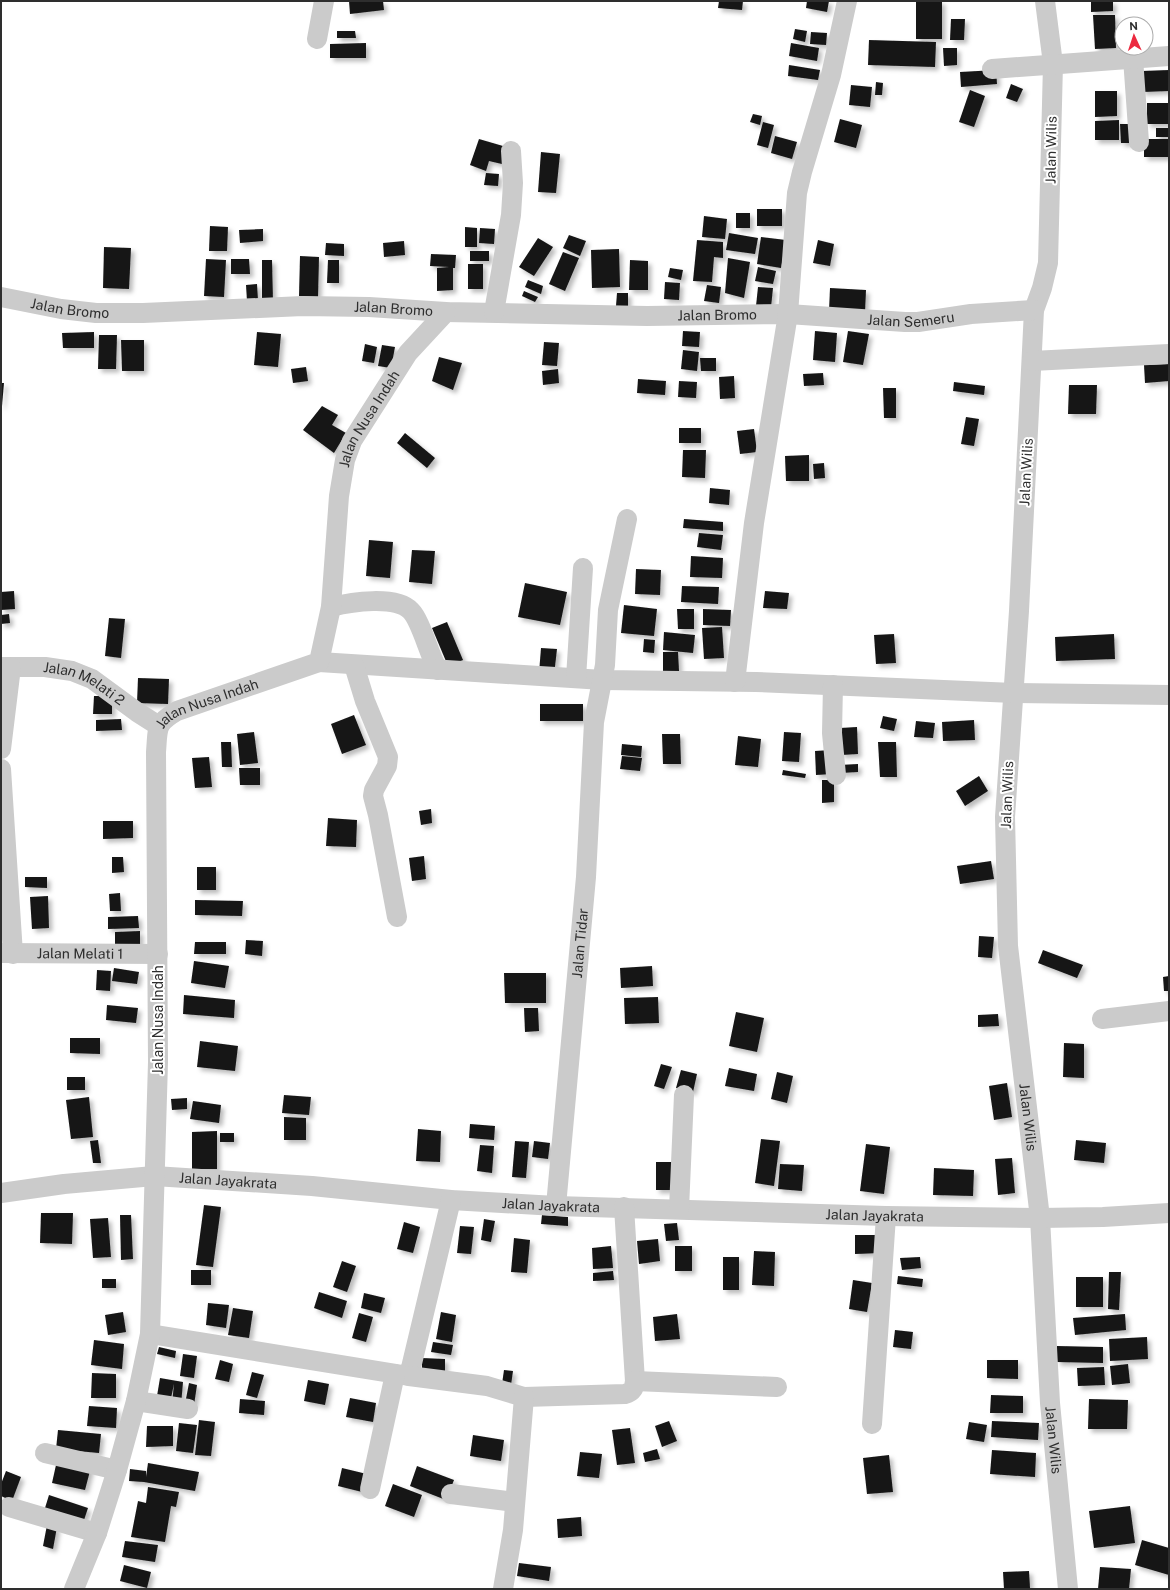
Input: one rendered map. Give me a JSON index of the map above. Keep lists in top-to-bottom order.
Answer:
{
  "streets": {
    "street": [
      "Jalan Wilis",
      "Jalan Bromo",
      "Jalan Semeru",
      "Jalan Nusa Indah",
      "Jalan Melati 2",
      "Jalan Tidar",
      "Jalan Melati 1",
      "Jalan Jayakrata"
    ]
  },
  "crossings": [
    ["Jalan Wilis", "Jalan Semeru"],
    ["Jalan Wilis", "Jalan Jayakrata"],
    ["Jalan Bromo", "Jalan Semeru"],
    ["Jalan Bromo", "Jalan Nusa Indah"],
    ["Jalan Nusa Indah", "Jalan Melati 2"],
    ["Jalan Nusa Indah", "Jalan Melati 1"],
    ["Jalan Nusa Indah", "Jalan Jayakrata"],
    ["Jalan Tidar", "Jalan Jayakrata"]
  ],
  "north": "top"
}
